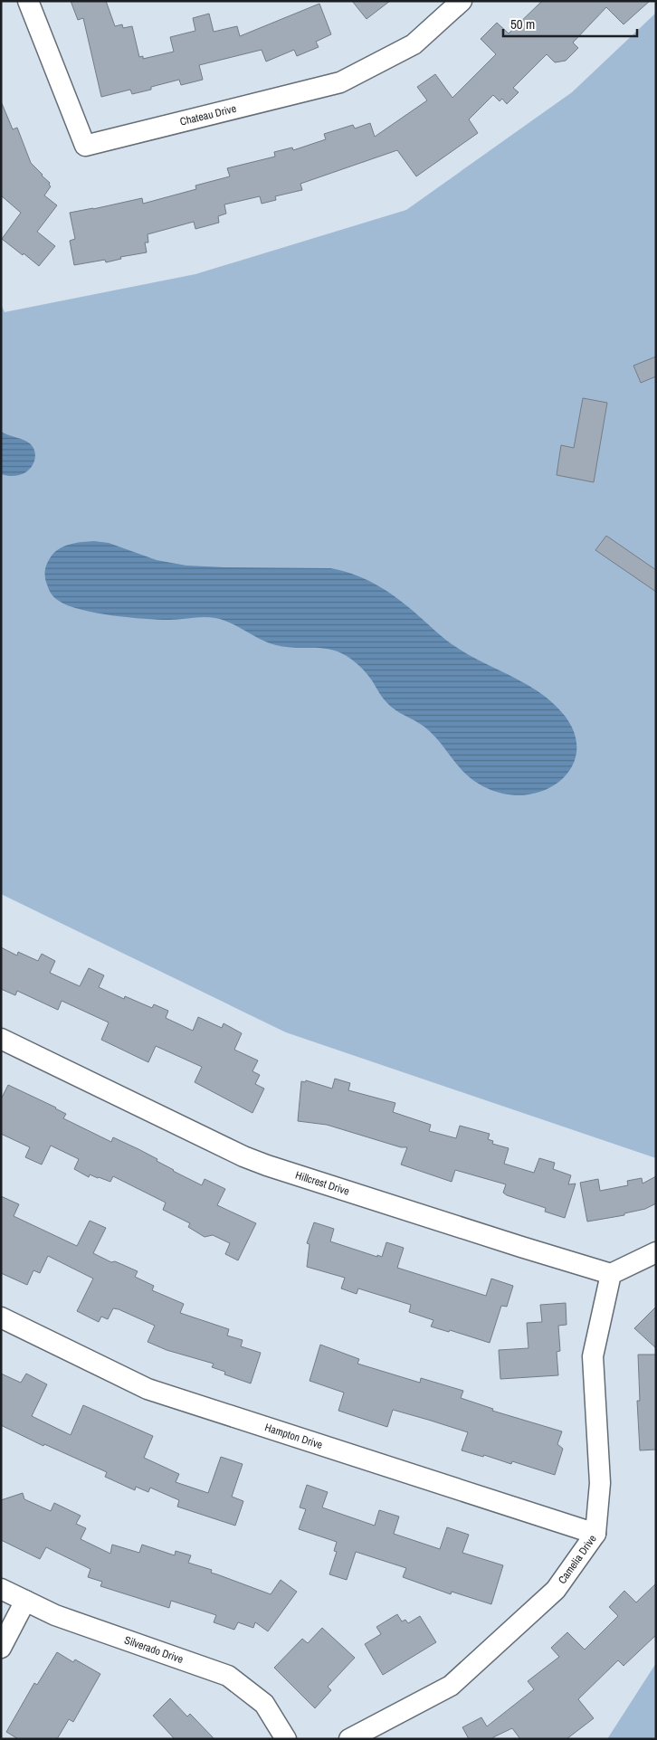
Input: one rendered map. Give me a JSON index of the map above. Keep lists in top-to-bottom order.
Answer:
{
  "streets": {
    "street": [
      "Chateau Drive",
      "Hillcrest Drive",
      "Hampton Drive",
      "Camelia Drive",
      "Silverado Drive"
    ]
  },
  "crossings": [
    ["Hillcrest Drive", "Camelia Drive"],
    ["Hampton Drive", "Camelia Drive"]
  ],
  "scale_bar": "50 m"
}
